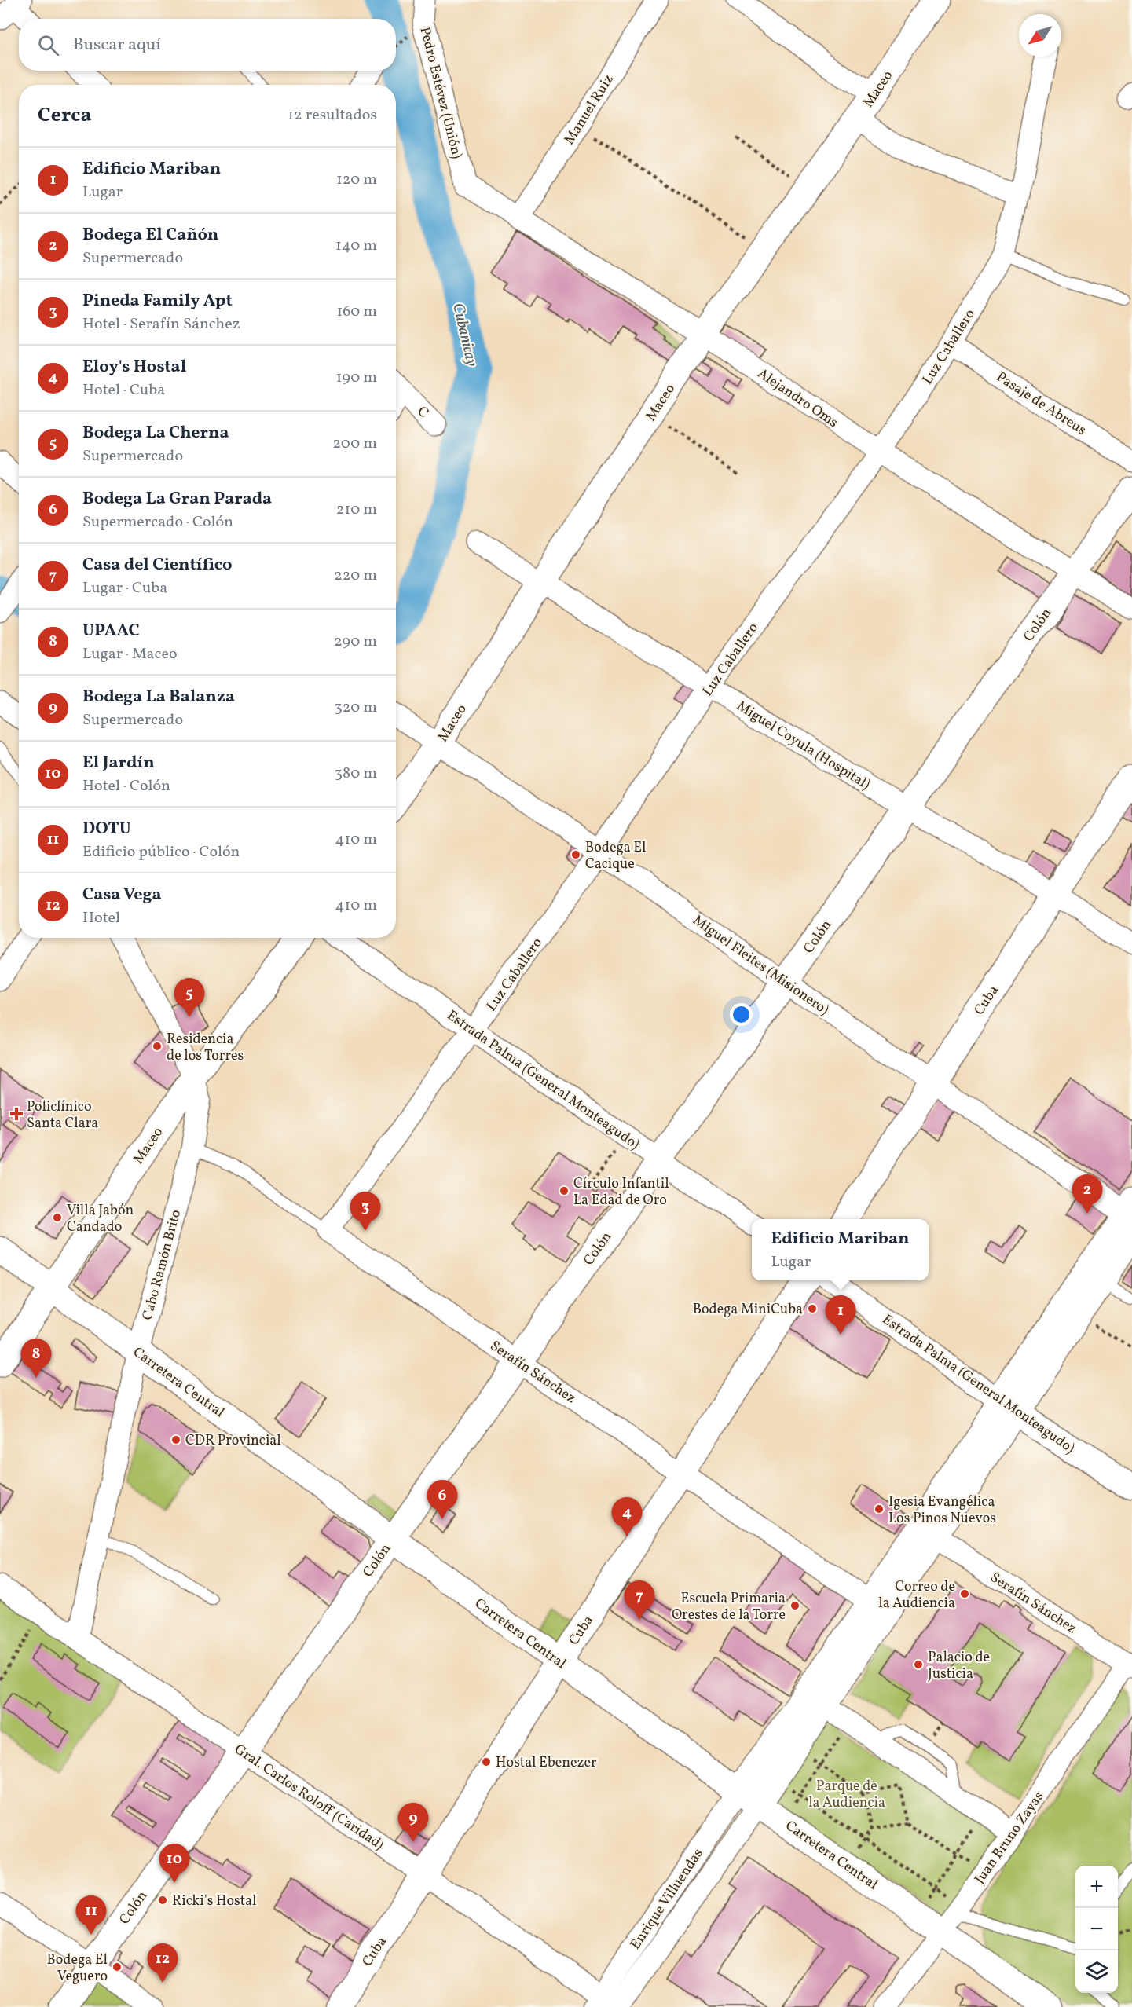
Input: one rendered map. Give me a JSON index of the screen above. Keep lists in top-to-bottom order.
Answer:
{
  "streets": {
    "main road": [
      "Maceo",
      "Colón",
      "Cuba",
      "Estrada Palma (General Monteagudo)",
      "Carretera Central"
    ],
    "street": [
      "Pedro Estévez (Unión)",
      "Manuel Ruiz",
      "Luz Caballero",
      "Alejandro Oms",
      "Pasaje de Abreus",
      "C",
      "Miguel Coyula (Hospital)",
      "Miguel Fleites (Misionero)",
      "Cabo Ramón Brito",
      "Serafín Sánchez",
      "Gral. Carlos Roloff (Caridad)",
      "Juan Bruno Zayas",
      "Enrique Villuendas"
    ]
  },
  "crossings": [
    ["Maceo", "Alejandro Oms"],
    ["Maceo", "Miguel Coyula (Hospital)"],
    ["Maceo", "Miguel Fleites (Misionero)"],
    ["Maceo", "Cabo Ramón Brito"],
    ["Maceo", "Carretera Central"],
    ["Pedro Estévez (Unión)", "Alejandro Oms"],
    ["Manuel Ruiz", "Alejandro Oms"],
    ["Luz Caballero", "Alejandro Oms"],
    ["Luz Caballero", "Pasaje de Abreus"],
    ["Luz Caballero", "Miguel Coyula (Hospital)"],
    ["Luz Caballero", "Miguel Fleites (Misionero)"],
    ["Luz Caballero", "Estrada Palma (General Monteagudo)"],
    ["Luz Caballero", "Serafín Sánchez"],
    ["Alejandro Oms", "Colón"],
    ["Colón", "Miguel Coyula (Hospital)"],
    ["Colón", "Miguel Fleites (Misionero)"],
    ["Colón", "Estrada Palma (General Monteagudo)"],
    ["Colón", "Serafín Sánchez"],
    ["Colón", "Carretera Central"],
    ["Colón", "Gral. Carlos Roloff (Caridad)"],
    ["Miguel Coyula (Hospital)", "Cuba"],
    ["Miguel Fleites (Misionero)", "Cuba"],
    ["Cuba", "Serafín Sánchez"],
    ["Cuba", "Carretera Central"],
    ["Cuba", "Gral. Carlos Roloff (Caridad)"],
    ["Cabo Ramón Brito", "Serafín Sánchez"],
    ["Cabo Ramón Brito", "Carretera Central"],
    ["Cabo Ramón Brito", "Gral. Carlos Roloff (Caridad)"],
    ["Serafín Sánchez", "Juan Bruno Zayas"],
    ["Carretera Central", "Juan Bruno Zayas"],
    ["Carretera Central", "Enrique Villuendas"],
    ["Gral. Carlos Roloff (Caridad)", "Enrique Villuendas"]
  ],
  "water": ["Cubanicay"],
  "parks": ["Parque de la Audiencia"],
  "places": {
    "other": [
      "Bodega El Cacique",
      "Residencia de los Torres",
      "Círculo Infantil La Edad de Oro",
      "Villa Jabón Candado",
      "Bodega MiniCuba",
      "CDR Provincial",
      "Igesia Evangélica Los Pinos Nuevos",
      "Correo de la Audiencia",
      "Escuela Primaria Orestes de la Torre",
      "Palacio de Justicia",
      "Hostal Ebenezer",
      "Ricki's Hostal",
      "Bodega El Veguero"
    ],
    "health": ["Policlínico Santa Clara"]
  },
  "north": "bottom left",
  "page": {
    "search": "Buscar aquí",
    "heading": ["Cerca", "12 resultados"],
    "list": [
      {
        "mark": "1",
        "name": "Edificio Mariban",
        "note": "Lugar",
        "value": "120 m"
      },
      {
        "mark": "2",
        "name": "Bodega El Cañón",
        "note": "Supermercado",
        "value": "140 m"
      },
      {
        "mark": "3",
        "name": "Pineda Family Apt",
        "note": "Hotel · Serafín Sánchez",
        "value": "160 m"
      },
      {
        "mark": "4",
        "name": "Eloy's Hostal",
        "note": "Hotel · Cuba",
        "value": "190 m"
      },
      {
        "mark": "5",
        "name": "Bodega La Cherna",
        "note": "Supermercado",
        "value": "200 m"
      },
      {
        "mark": "6",
        "name": "Bodega La Gran Parada",
        "note": "Supermercado · Colón",
        "value": "210 m"
      },
      {
        "mark": "7",
        "name": "Casa del Científico",
        "note": "Lugar · Cuba",
        "value": "220 m"
      },
      {
        "mark": "8",
        "name": "UPAAC",
        "note": "Lugar · Maceo",
        "value": "290 m"
      },
      {
        "mark": "9",
        "name": "Bodega La Balanza",
        "note": "Supermercado",
        "value": "320 m"
      },
      {
        "mark": "10",
        "name": "El Jardín",
        "note": "Hotel · Colón",
        "value": "380 m"
      },
      {
        "mark": "11",
        "name": "DOTU",
        "note": "Edificio público · Colón",
        "value": "410 m"
      },
      {
        "mark": "12",
        "name": "Casa Vega",
        "note": "Hotel",
        "value": "410 m"
      }
    ],
    "pins": [
      "5",
      "2",
      "3",
      "1",
      "8",
      "6",
      "4",
      "7",
      "9",
      "10",
      "11",
      "12"
    ],
    "popup": ["Edificio Mariban", "Lugar"],
    "map_buttons": ["+", "−"]
  }
}
